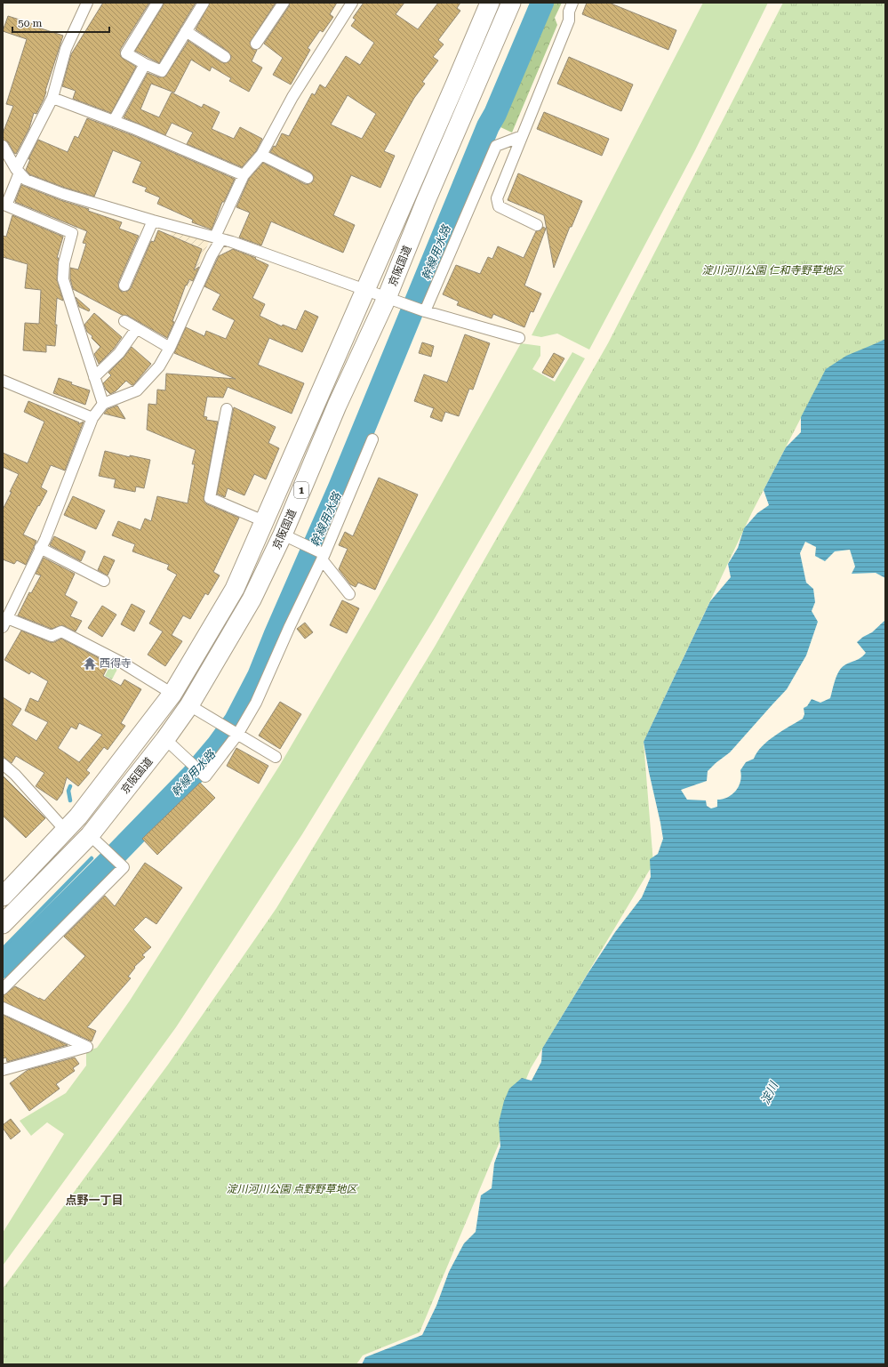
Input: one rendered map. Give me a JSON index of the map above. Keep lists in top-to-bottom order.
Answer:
{
  "streets": {
    "highway": ["京阪国道", "1"]
  },
  "districts": ["点野一丁目"],
  "water": ["幹線用水路", "淀川"],
  "parks": ["淀川河川公園 仁和寺野草地区", "淀川河川公園 点野野草地区"],
  "places": {
    "temple": ["西得寺"]
  },
  "scale_bar": "50 m"
}
